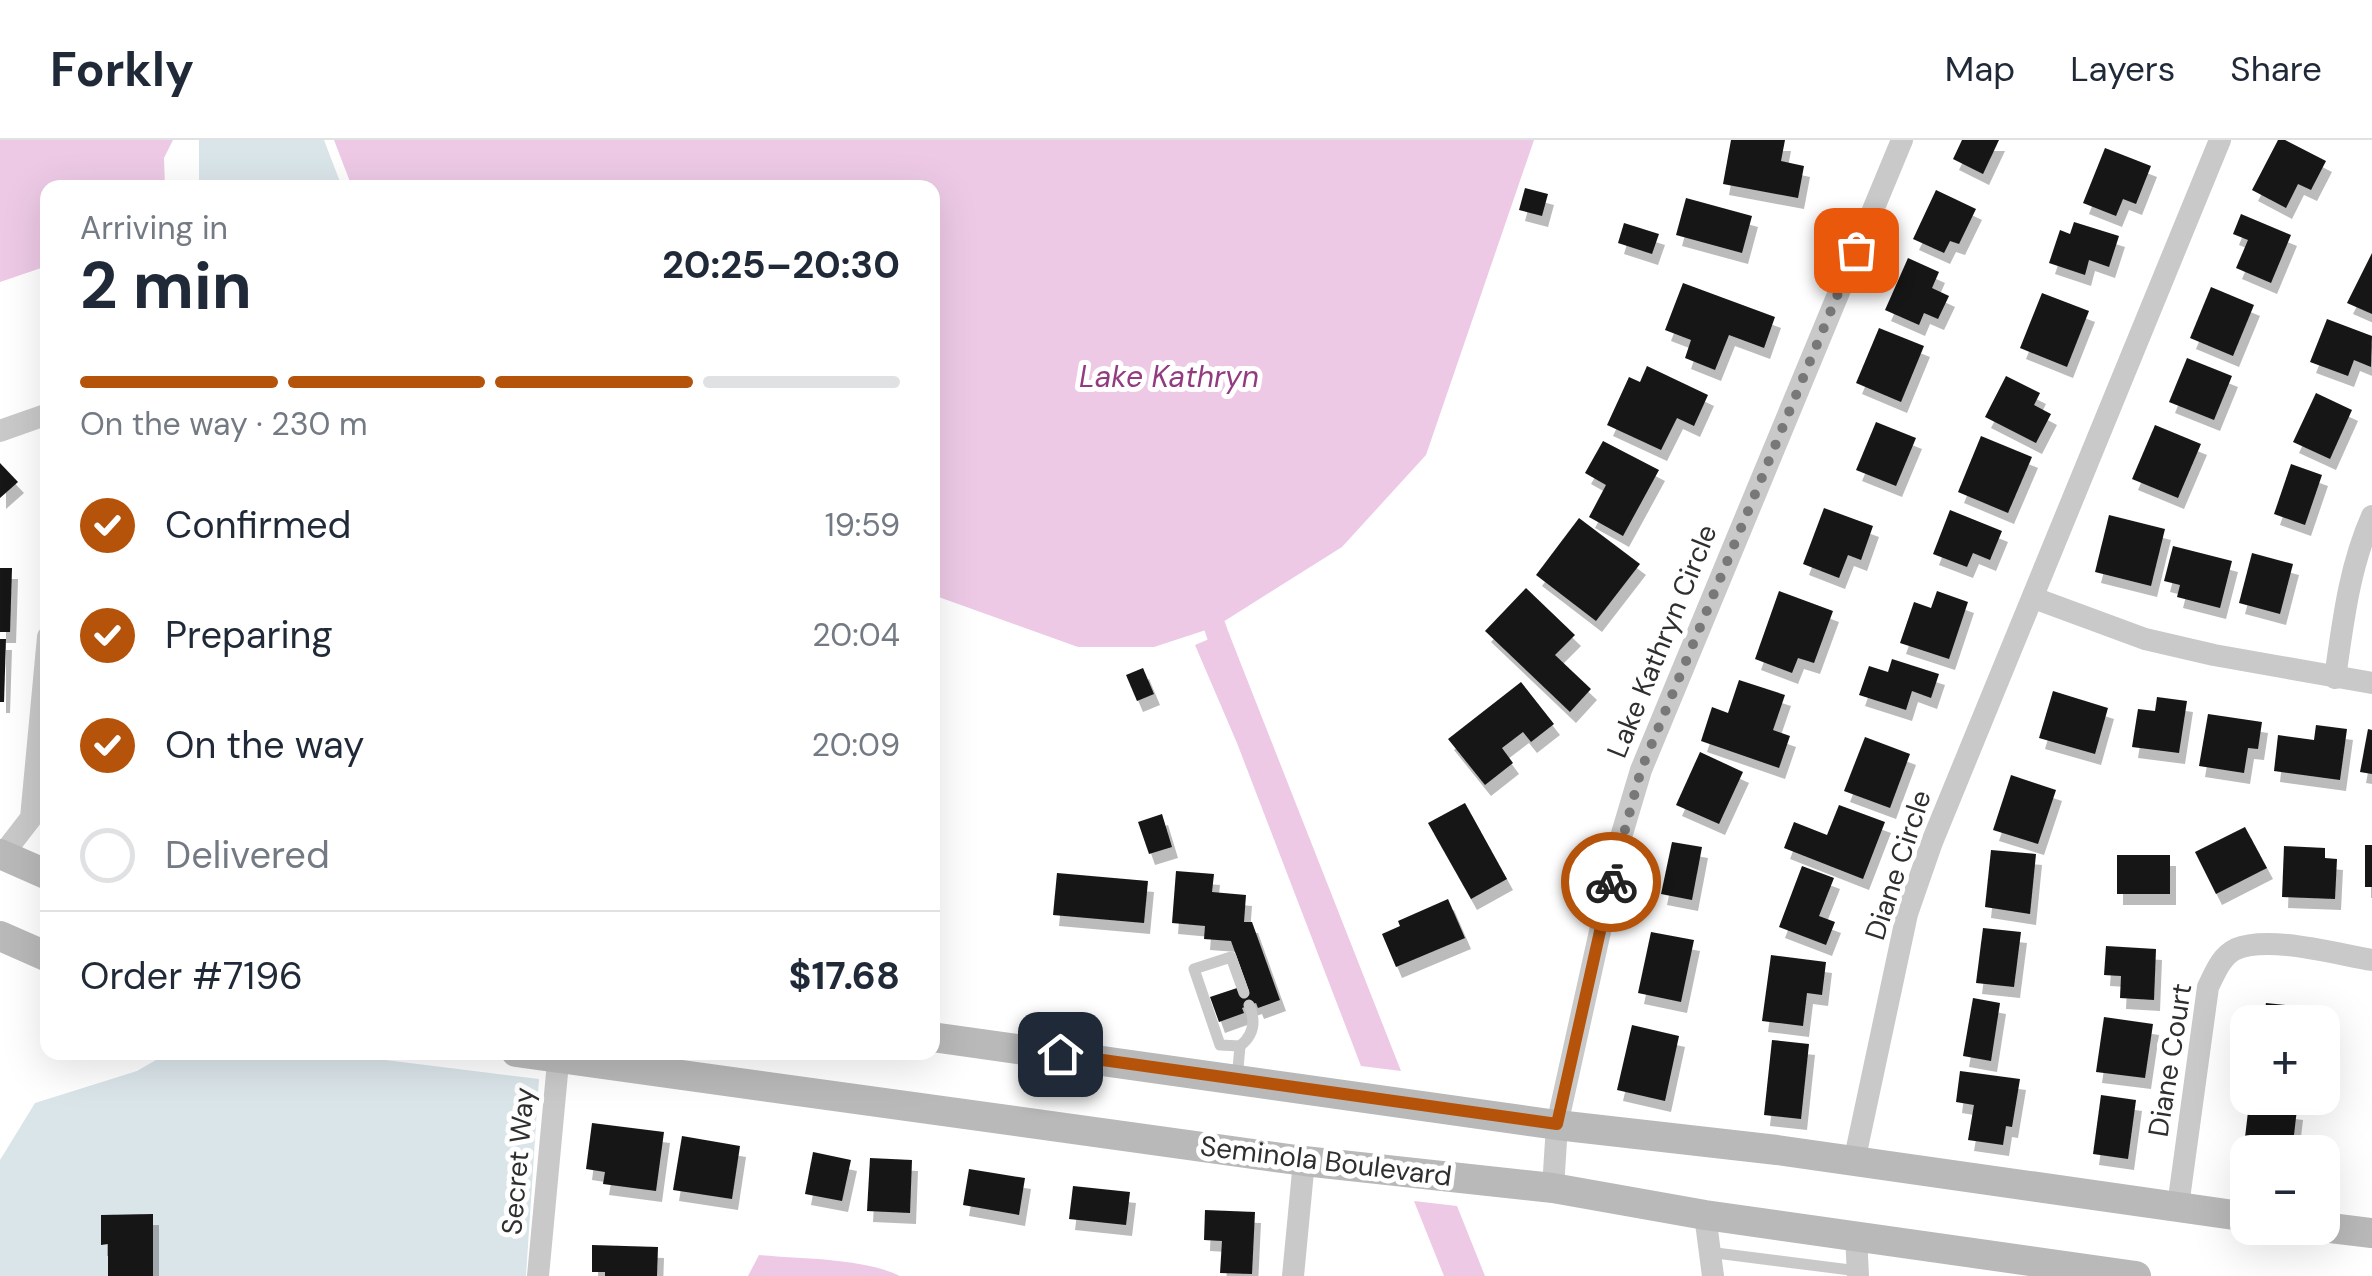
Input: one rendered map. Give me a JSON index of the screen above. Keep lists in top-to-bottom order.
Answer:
{
  "streets": {
    "main road": ["Seminola Boulevard"],
    "street": [
      "Lake Kathryn Circle",
      "Diane Circle",
      "Diane Court",
      "Secret Way"
    ]
  },
  "crossings": [
    ["Lake Kathryn Circle", "Seminola Boulevard"]
  ],
  "water": ["Lake Kathryn"],
  "page": {
    "header": "Forkly",
    "nav": ["Map", "Layers", "Share"],
    "heading": ["2 min", "Arriving in", "20:25–20:30"],
    "panel": ["Order #7196", "$17.68"],
    "bar": "On the way · 230 m",
    "list": [
      ["Confirmed", "19:59"],
      ["Preparing", "20:04"],
      ["On the way", "20:09"],
      "Delivered"
    ],
    "map_buttons": ["+", "−"]
  }
}
